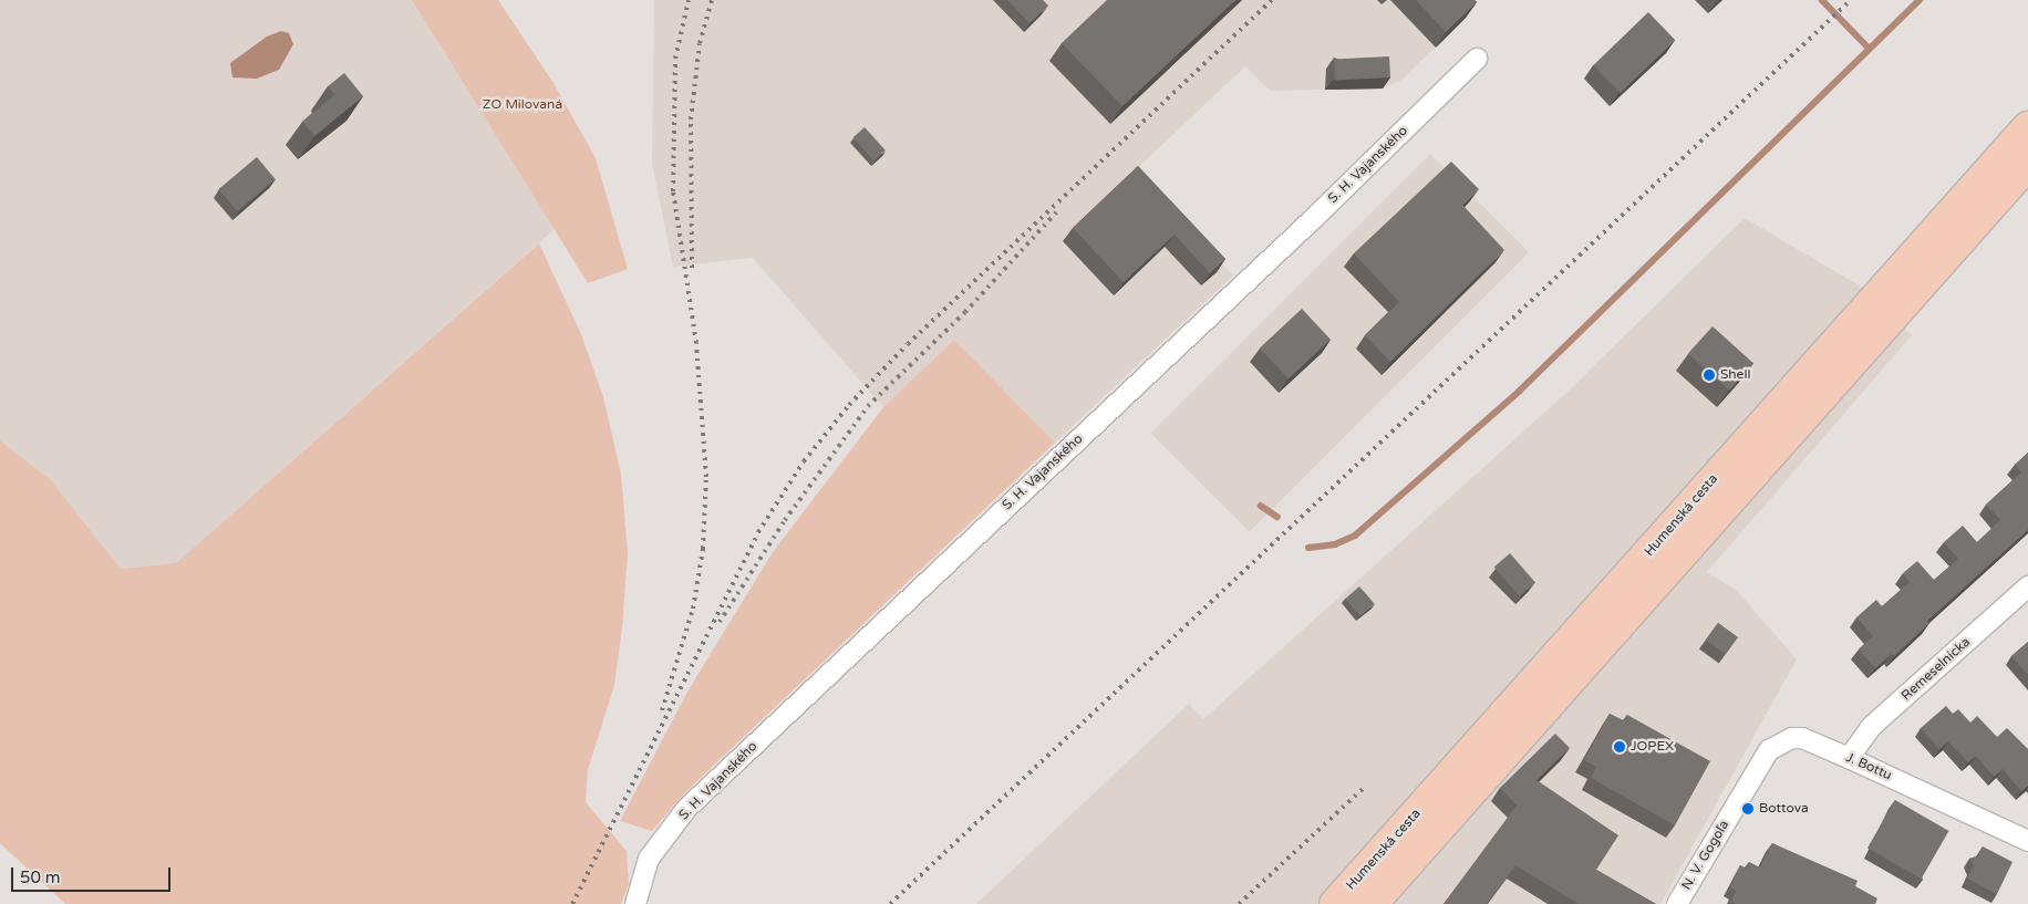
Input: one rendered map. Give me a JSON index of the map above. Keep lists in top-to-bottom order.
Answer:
{
  "streets": {
    "main road": ["Humenská cesta"],
    "street": [
      "S. H. Vajanského",
      "Remeselnícka",
      "J. Bottu",
      "N. V. Gogoľa"
    ]
  },
  "crossings": [
    ["Remeselnícka", "J. Bottu"],
    ["J. Bottu", "N. V. Gogoľa"]
  ],
  "parks": ["ZO Milovaná"],
  "places": ["Shell", "JOPEX", "Bottova"],
  "scale_bar": "50 m"
}
